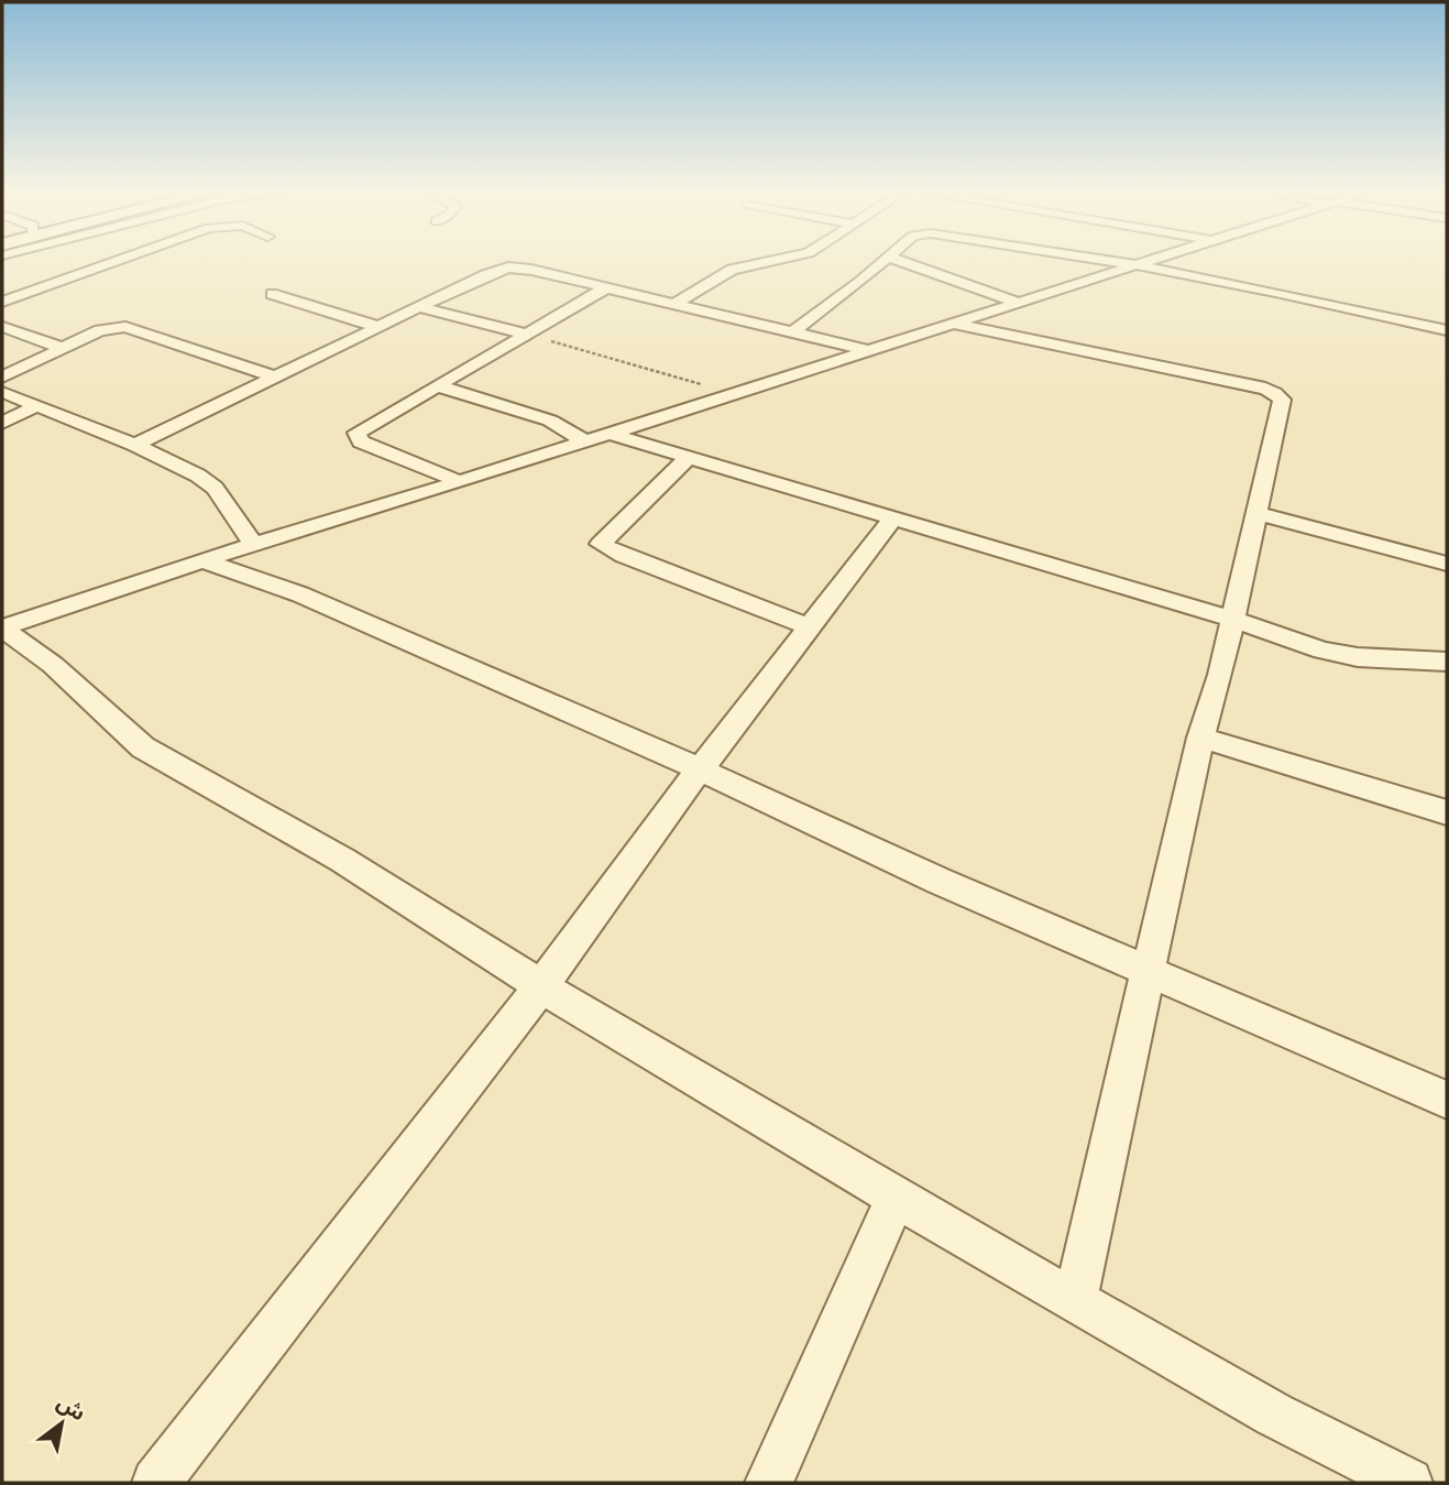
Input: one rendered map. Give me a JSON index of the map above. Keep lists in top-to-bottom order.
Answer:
{
  "north": "top right"
}
